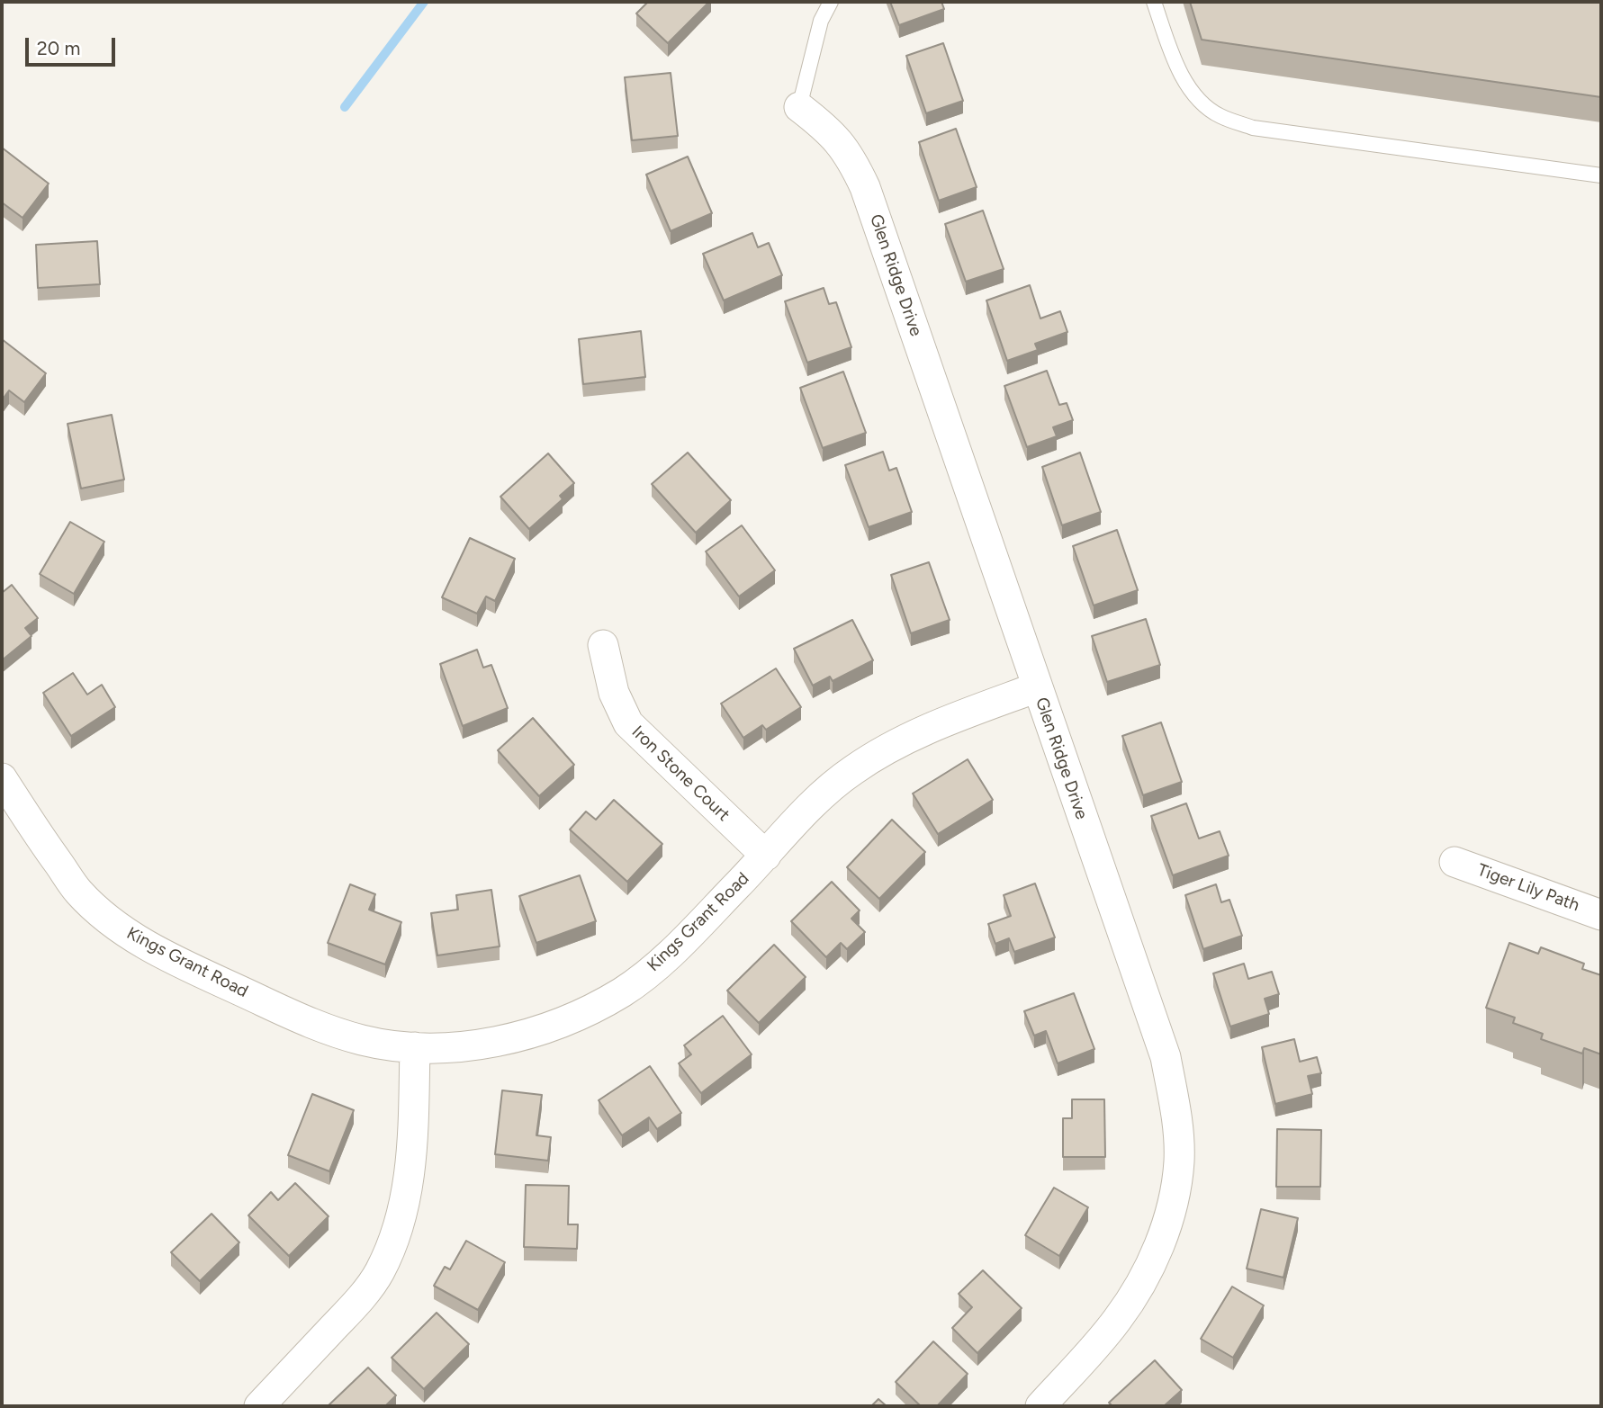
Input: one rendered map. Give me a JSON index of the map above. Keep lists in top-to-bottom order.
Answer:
{
  "streets": {
    "street": [
      "Glen Ridge Drive",
      "Iron Stone Court",
      "Tiger Lily Path",
      "Kings Grant Road"
    ]
  },
  "crossings": [
    ["Glen Ridge Drive", "Kings Grant Road"],
    ["Iron Stone Court", "Kings Grant Road"]
  ],
  "scale_bar": "20 m"
}
